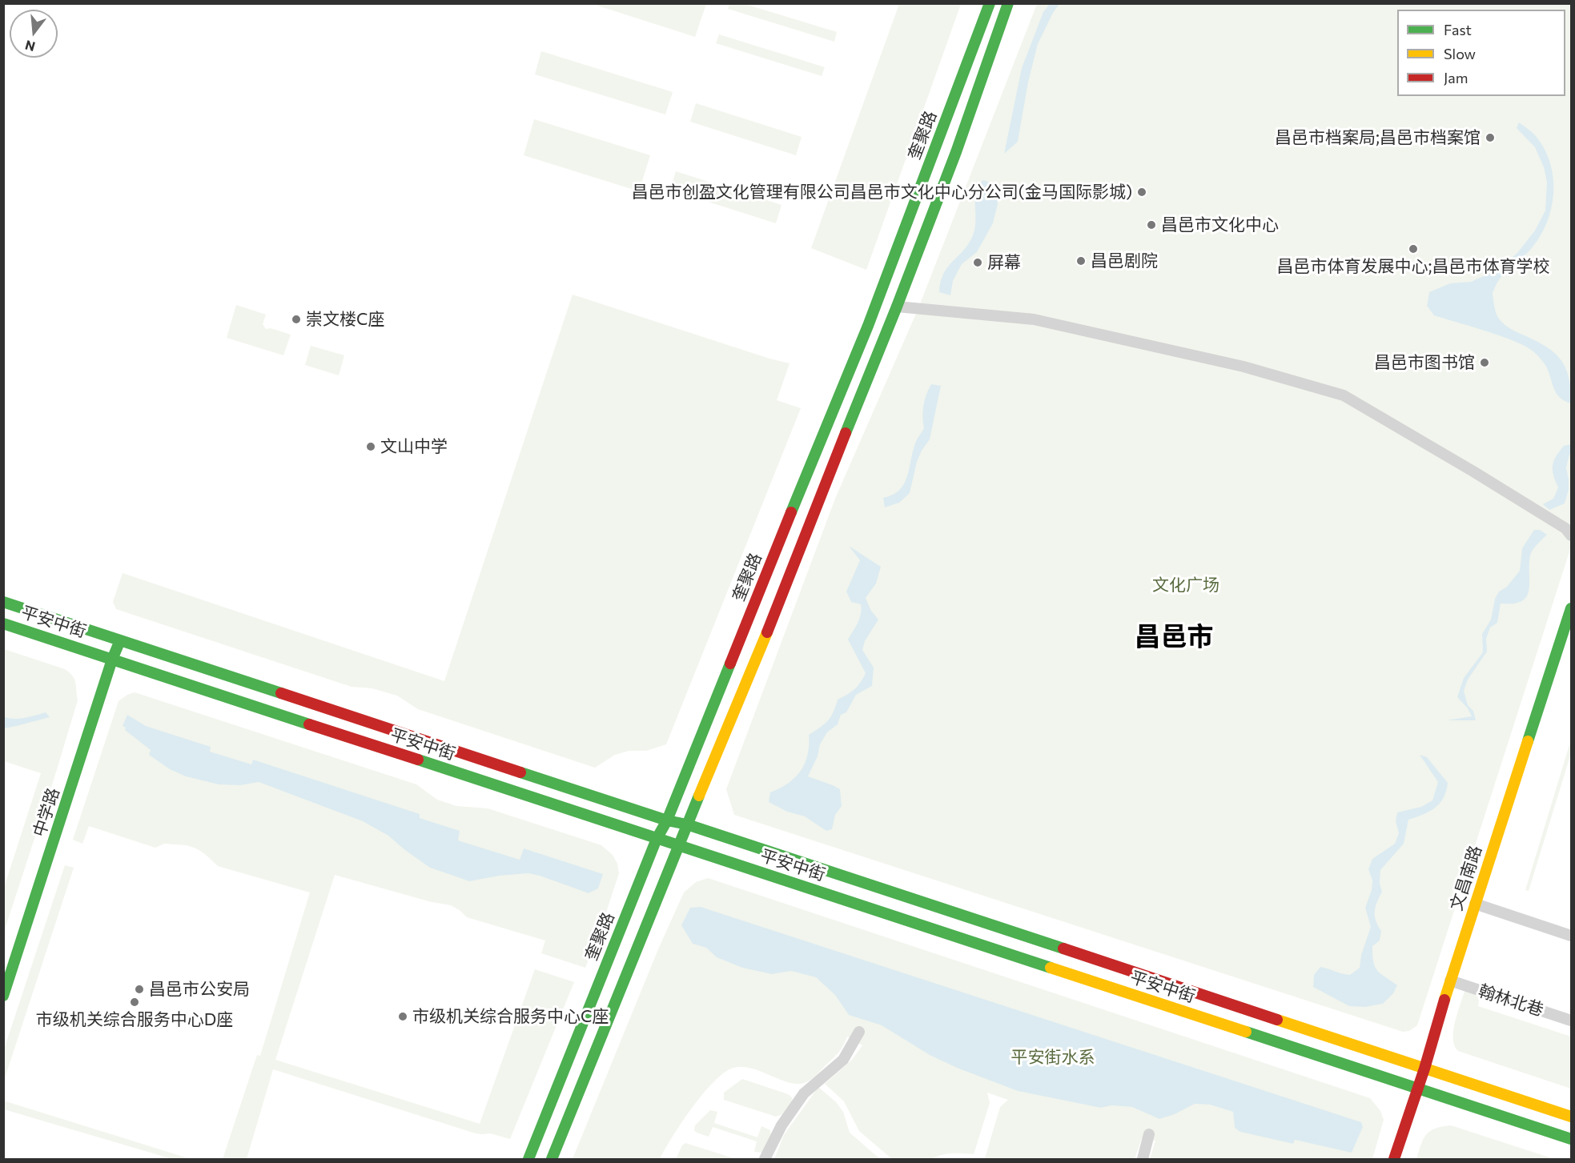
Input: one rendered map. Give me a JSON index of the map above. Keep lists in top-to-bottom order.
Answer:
{
  "streets": {
    "main road": [
      "奎聚路",
      "平安中街",
      "中学路",
      "文昌南路"
    ],
    "street": ["翰林北巷"]
  },
  "crossings": [
    ["奎聚路", "平安中街"],
    ["平安中街", "中学路"],
    ["平安中街", "文昌南路"],
    ["文昌南路", "翰林北巷"]
  ],
  "districts": ["昌邑市"],
  "parks": ["文化广场", "平安街水系"],
  "places": [
    "昌邑市档案局;昌邑市档案馆",
    "昌邑市创盈文化管理有限公司昌邑市文化中心分公司(金马国际影城)",
    "昌邑市文化中心",
    "昌邑市体育发展中心;昌邑市体育学校",
    "昌邑剧院",
    "屏幕",
    "崇文楼C座",
    "昌邑市图书馆",
    "文山中学",
    "昌邑市公安局",
    "市级机关综合服务中心D座",
    "市级机关综合服务中心C座"
  ],
  "legend": ["Fast", "Slow", "Jam"],
  "north": "bottom"
}
